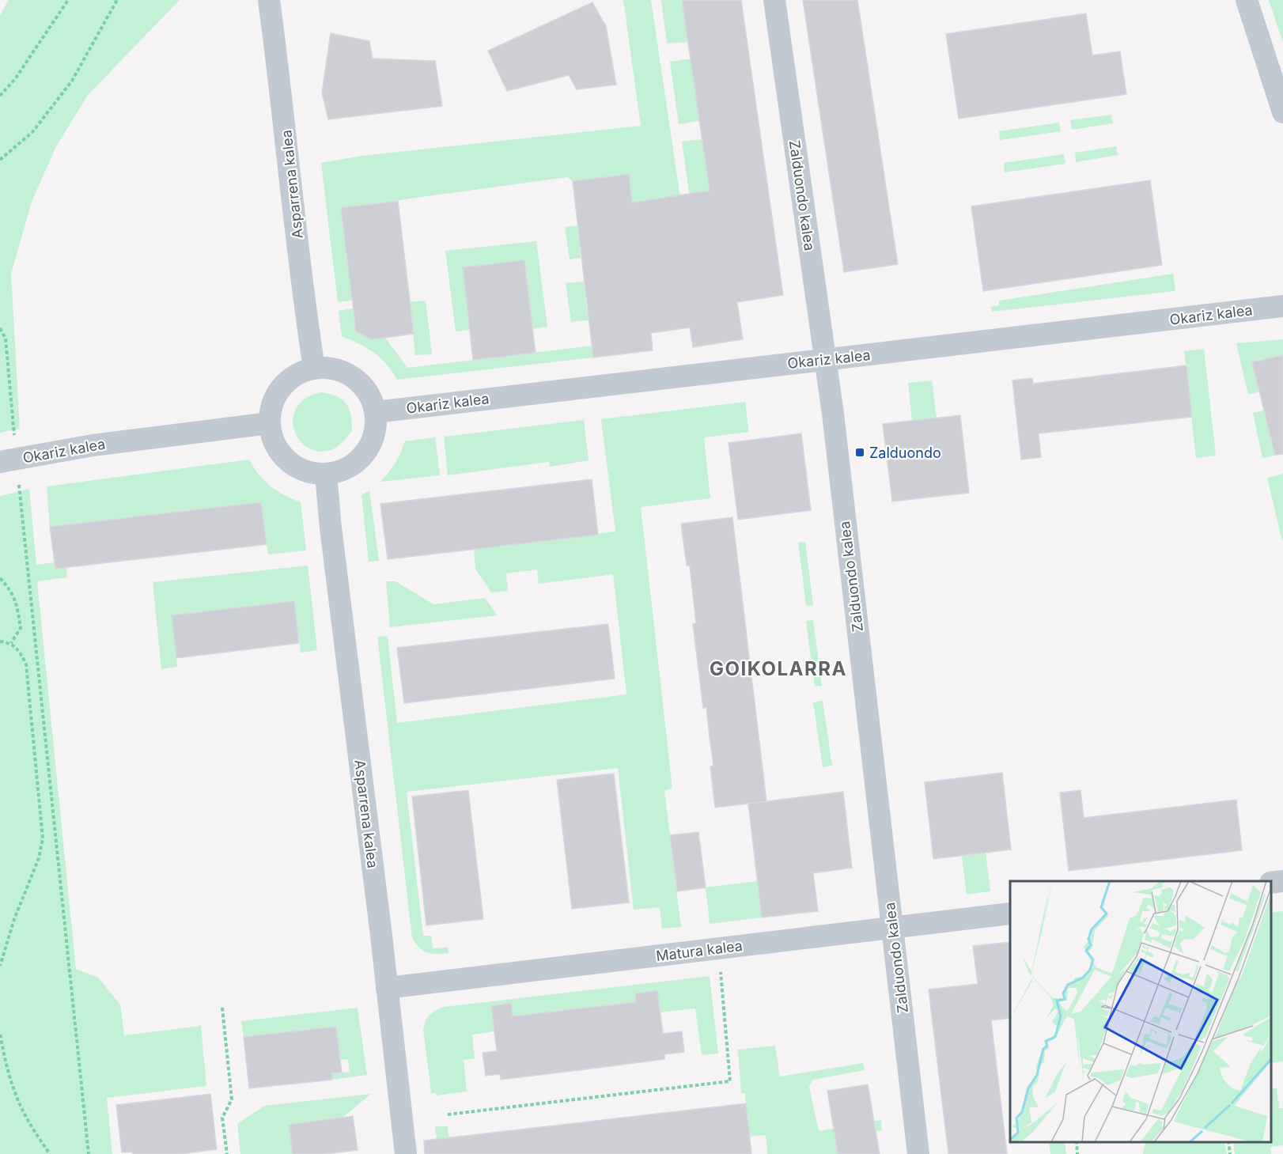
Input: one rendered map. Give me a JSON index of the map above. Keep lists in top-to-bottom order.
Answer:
{
  "streets": {
    "street": [
      "Asparrena kalea",
      "Zalduondo kalea",
      "Okariz kalea",
      "Matura kalea"
    ]
  },
  "crossings": [
    ["Asparrena kalea", "Okariz kalea"],
    ["Asparrena kalea", "Matura kalea"],
    ["Zalduondo kalea", "Okariz kalea"],
    ["Zalduondo kalea", "Matura kalea"]
  ],
  "districts": ["GOIKOLARRA"],
  "places": {
    "transit": ["Zalduondo"]
  }
}
